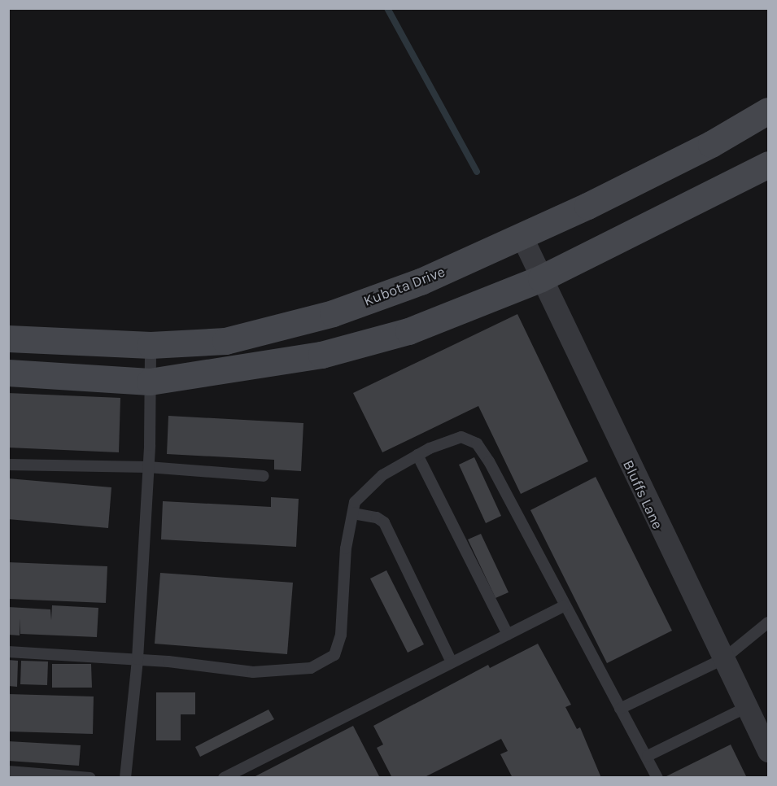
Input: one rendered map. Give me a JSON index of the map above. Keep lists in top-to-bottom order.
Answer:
{
  "streets": {
    "street": ["Kubota Drive", "Bluffs Lane"]
  },
  "crossings": [
    ["Kubota Drive", "Bluffs Lane"]
  ]
}
